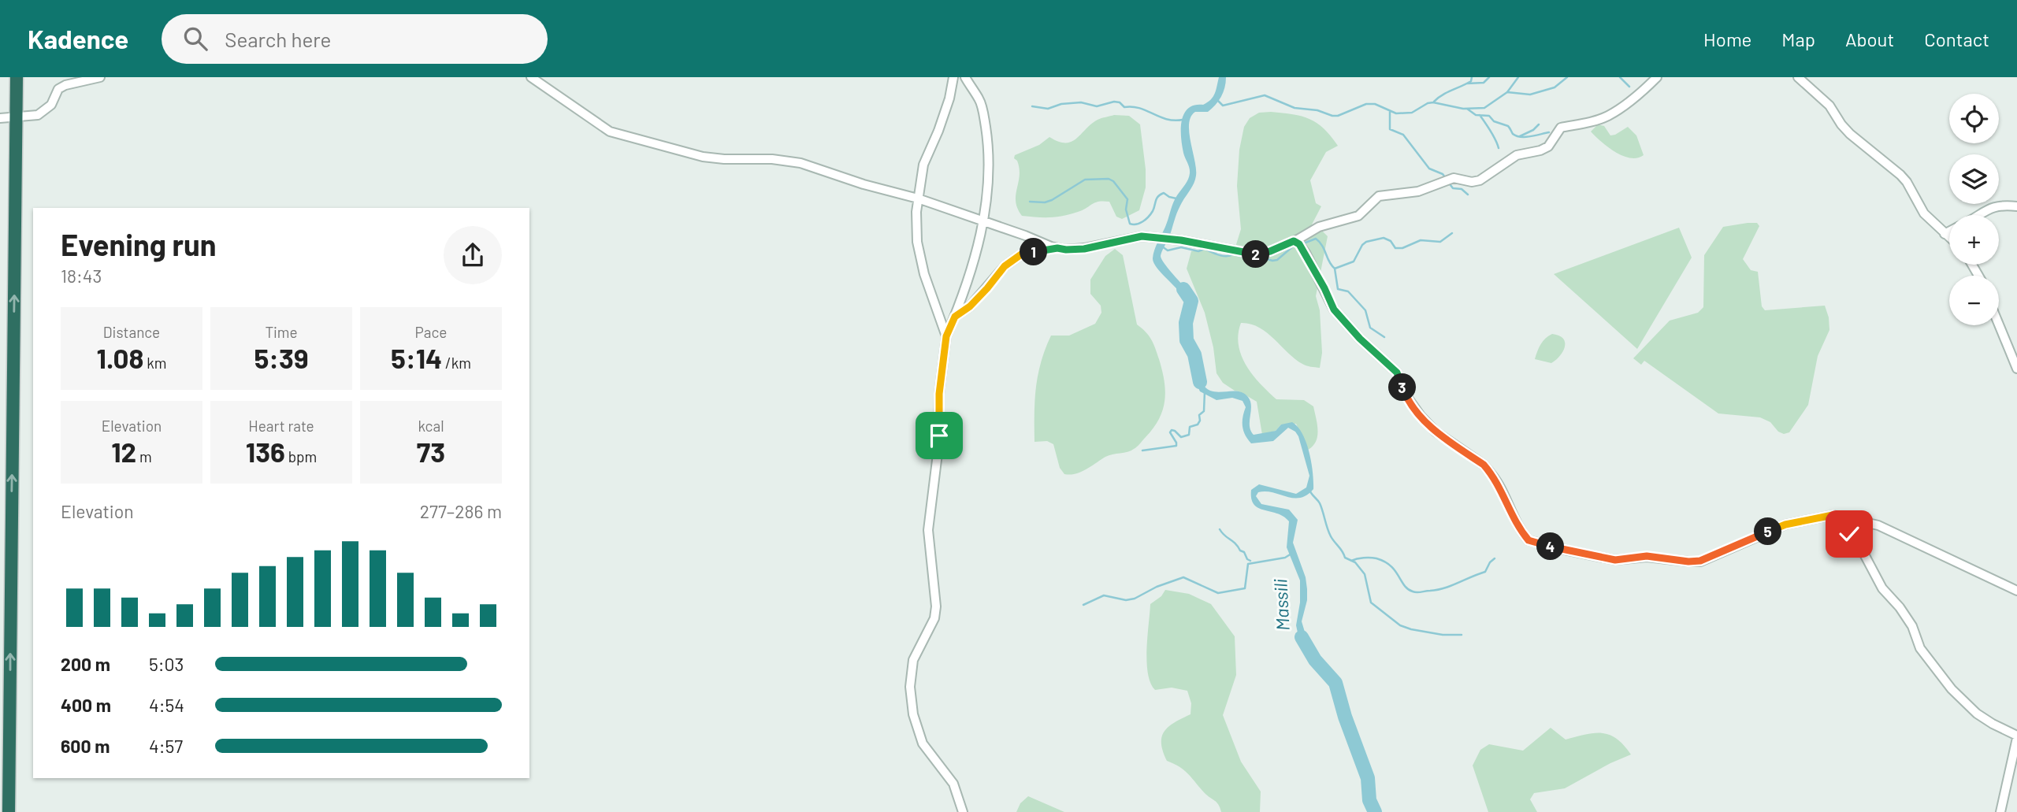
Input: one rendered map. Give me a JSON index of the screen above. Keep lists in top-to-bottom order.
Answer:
{
  "water": ["Massili"],
  "page": {
    "header": "Kadence",
    "search": "Search here",
    "nav": [
      "Home",
      "Map",
      "About",
      "Contact"
    ],
    "map_buttons": ["+", "−"],
    "heading": ["Evening run", "18:43"],
    "pins": [
      "1",
      "2",
      "3",
      "5",
      "4"
    ],
    "stats": [
      ["Distance", "1.08 km"],
      ["Time", "5:39"],
      ["Pace", "5:14 /km"],
      ["Elevation", "12 m"],
      ["Heart rate", "136 bpm"],
      ["kcal", "73"]
    ],
    "chart": ["Elevation", "277–286 m"],
    "list": [
      {
        "name": "200 m",
        "note": "5:03"
      },
      {
        "name": "400 m",
        "note": "4:54"
      },
      {
        "name": "600 m",
        "note": "4:57"
      }
    ]
  }
}
